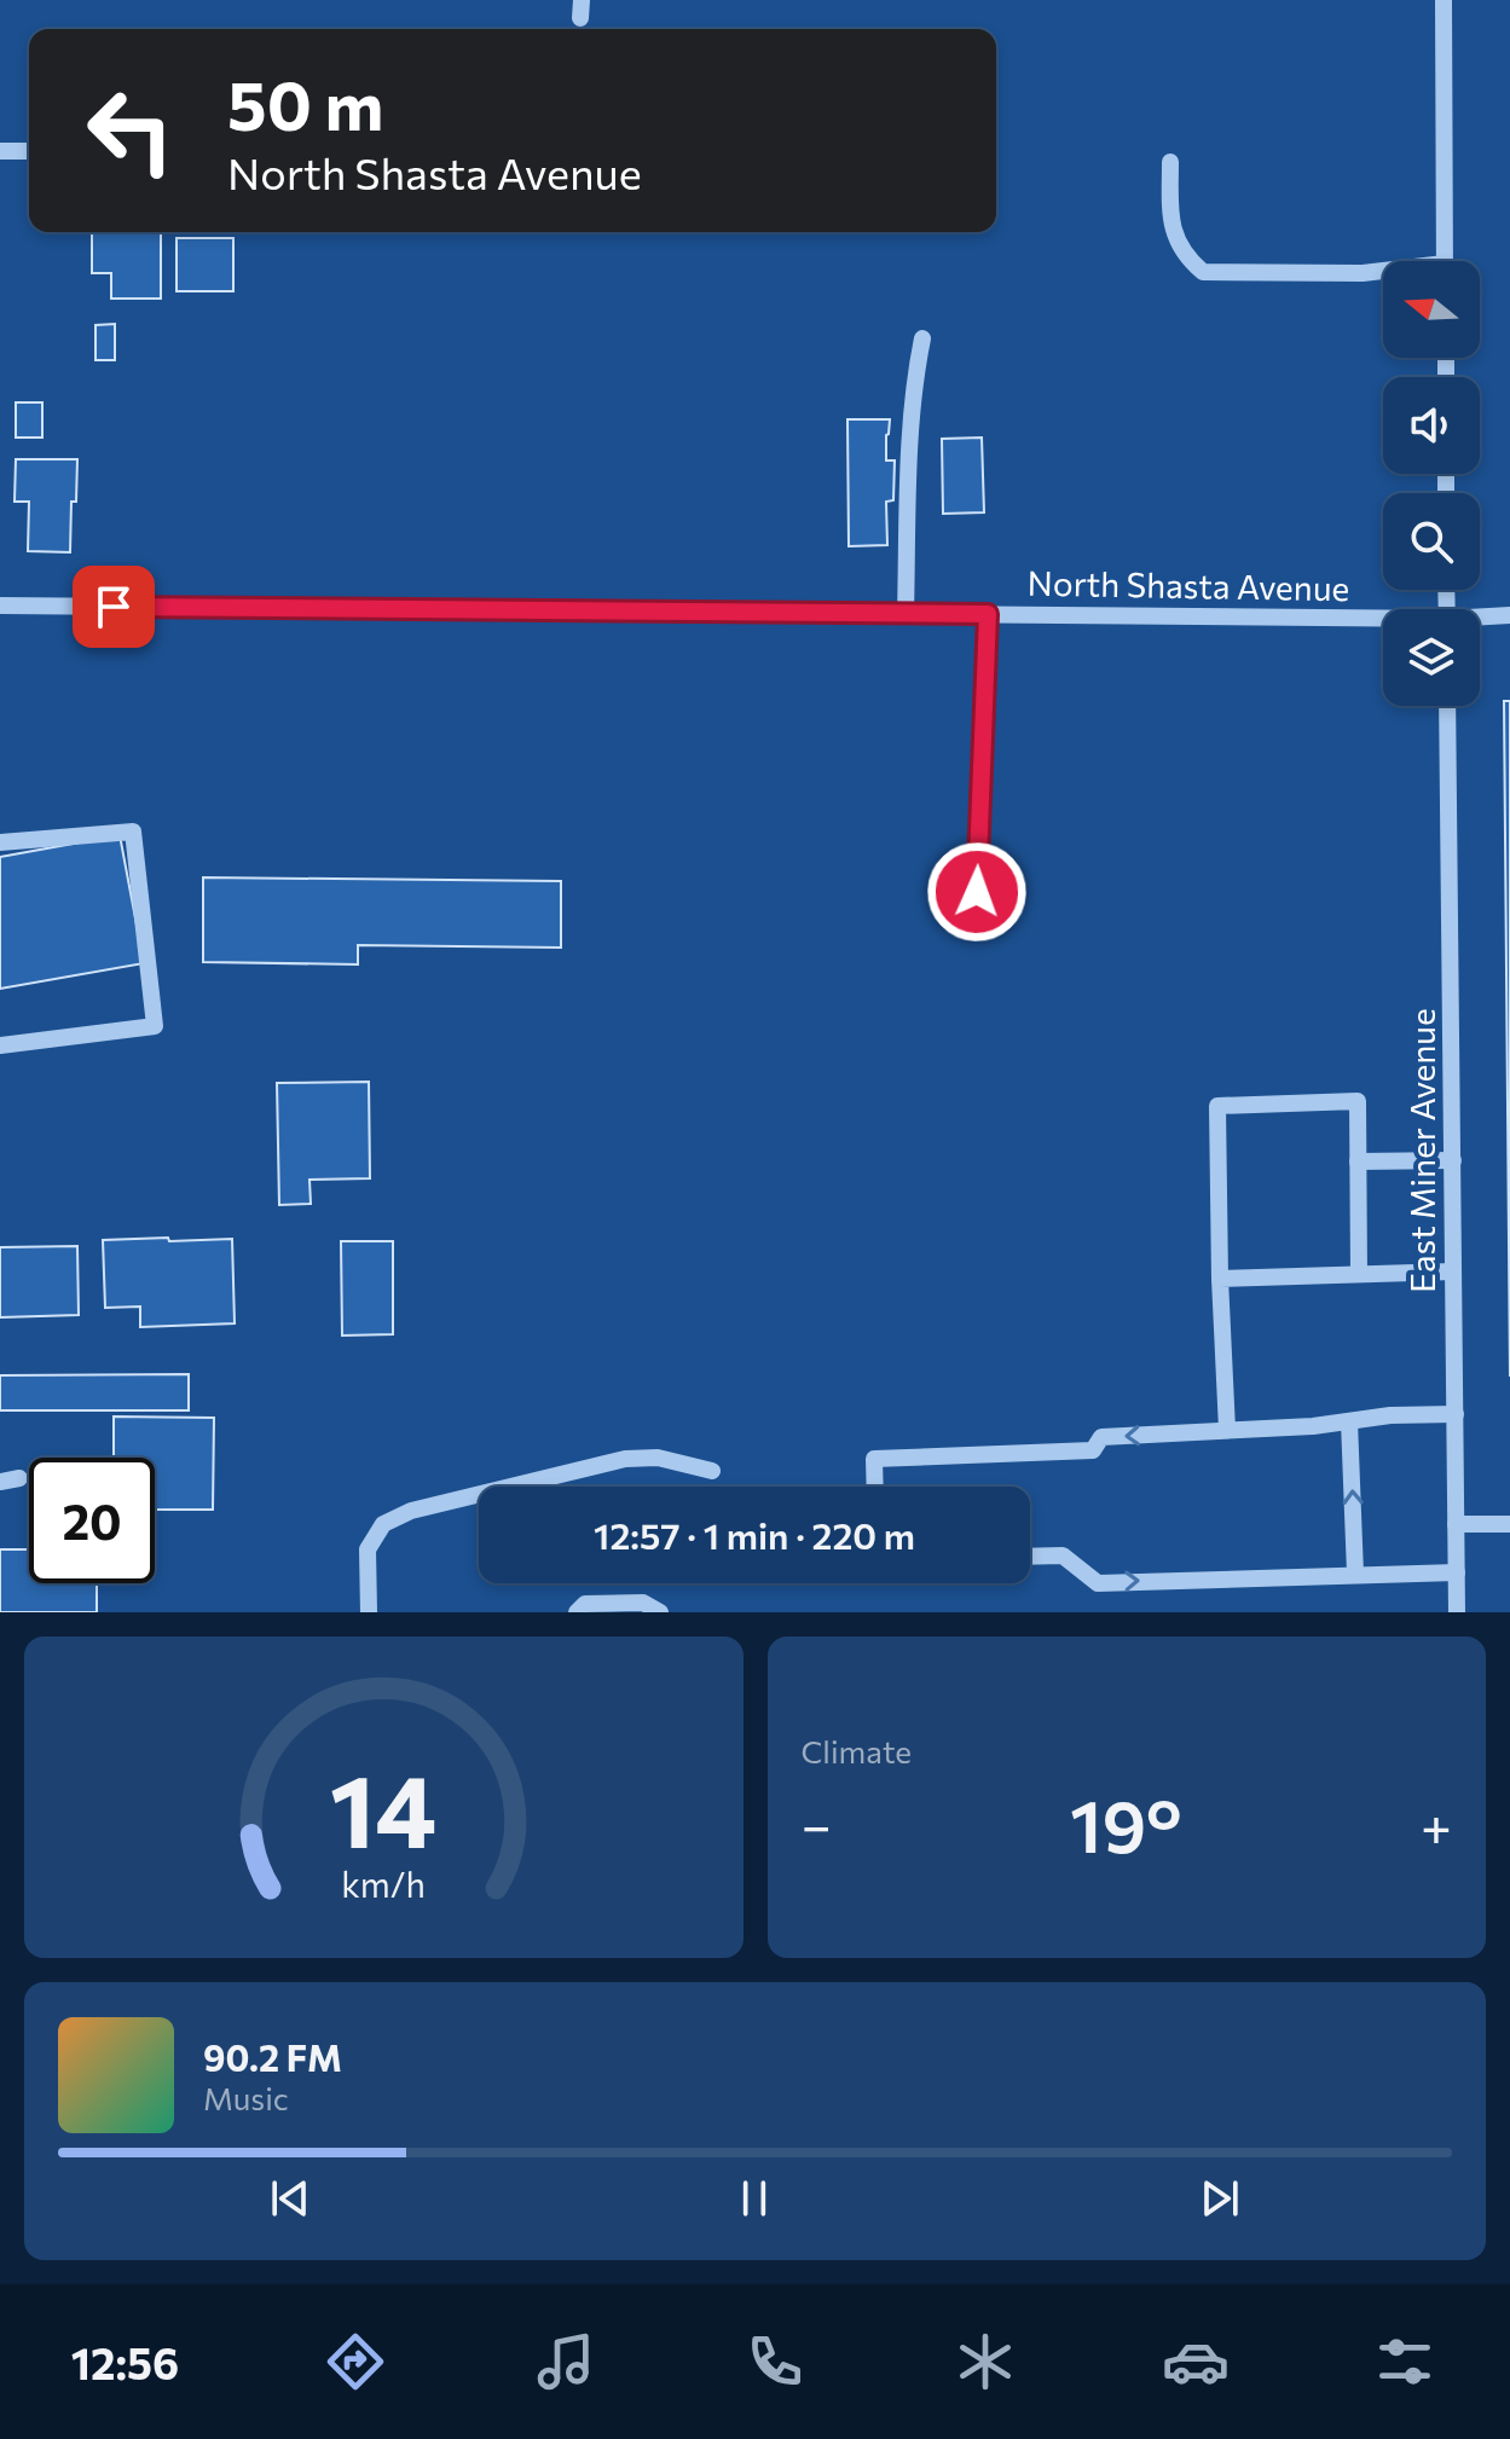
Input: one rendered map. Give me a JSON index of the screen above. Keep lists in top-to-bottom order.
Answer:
{
  "streets": {
    "street": ["North Shasta Avenue", "East Miner Avenue"]
  },
  "north": "left",
  "page": {
    "turn": ["50 m", "North Shasta Avenue"],
    "limit": "20",
    "trip": "12:57 · 1 min · 220 m",
    "tile": "Climate",
    "heat": ["−", "19°", "+"],
    "song": ["90.2 FM", "Music"],
    "tabs": "12:56",
    "gauge": ["14", "km/h"]
  }
}
